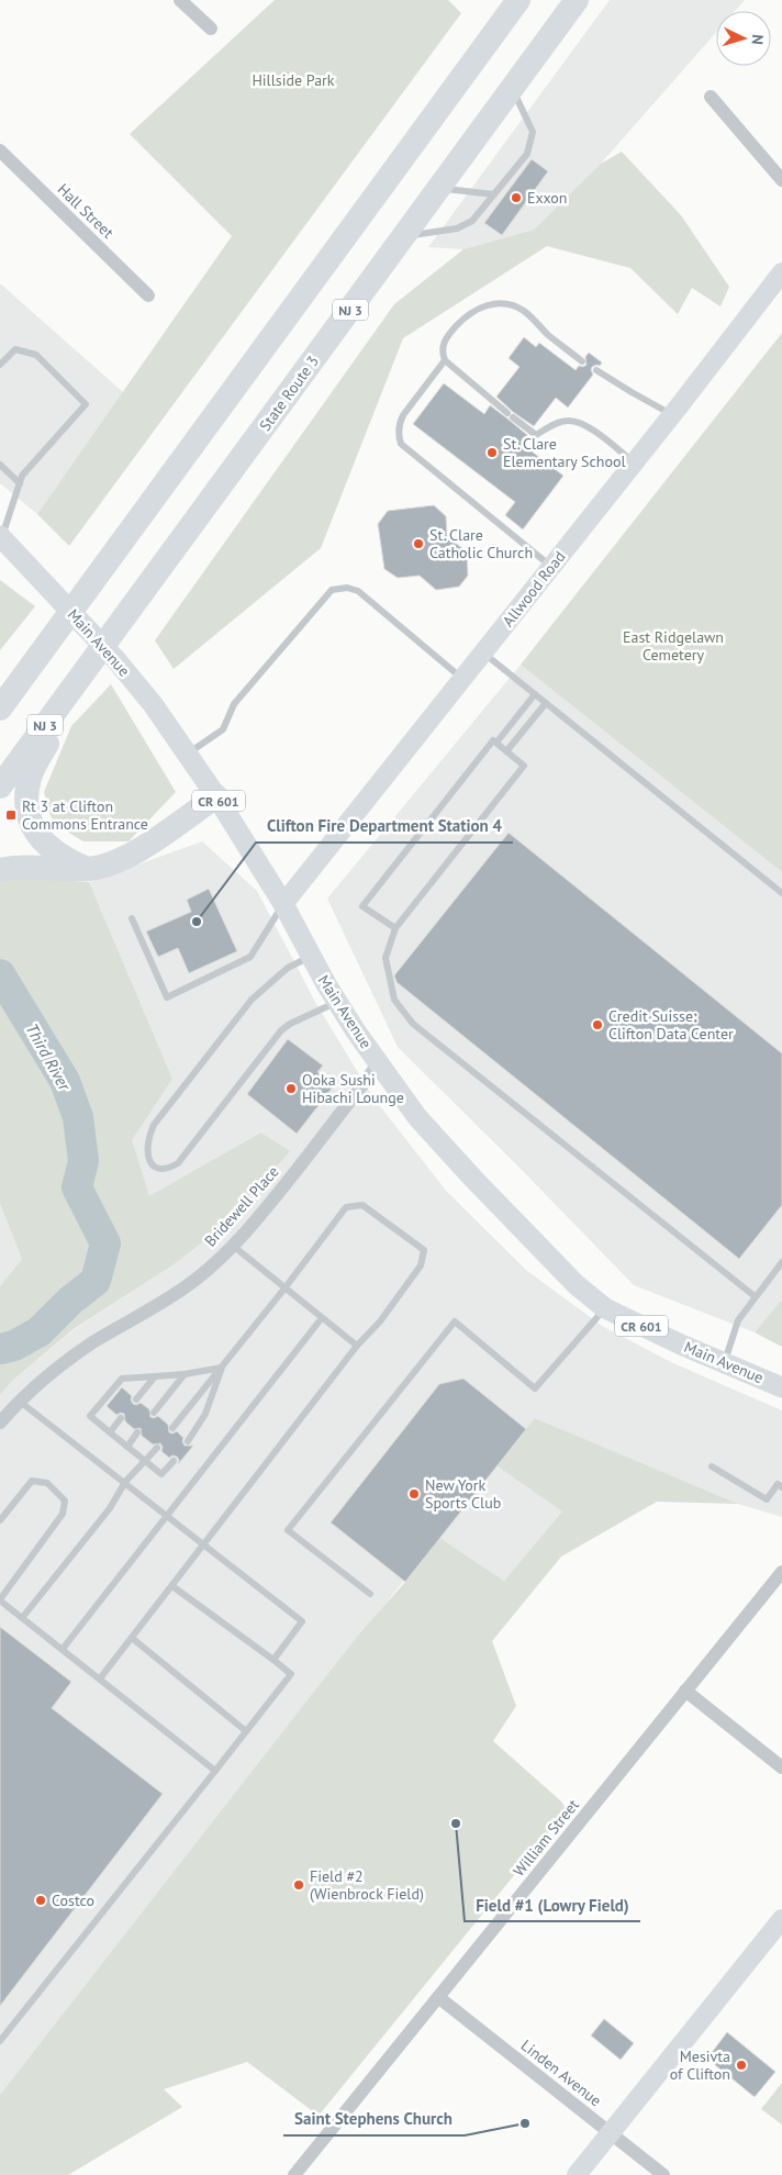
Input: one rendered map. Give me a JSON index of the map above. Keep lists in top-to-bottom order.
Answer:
{
  "streets": {
    "highway": ["NJ 3", "State Route 3"],
    "main road": ["Allwood Road", "Main Avenue", "CR 601"],
    "street": [
      "Hall Street",
      "Bridewell Place",
      "William Street",
      "Linden Avenue"
    ]
  },
  "crossings": [
    ["Allwood Road", "Main Avenue"],
    ["Main Avenue", "Bridewell Place"],
    ["William Street", "Linden Avenue"]
  ],
  "water": ["Third River"],
  "parks": ["Hillside Park", "East Ridgelawn Cemetery"],
  "places": {
    "other": [
      "Exxon",
      "St. Clare Elementary School",
      "St. Clare Catholic Church",
      "Clifton Fire Department Station 4",
      "Credit Suisse: Clifton Data Center",
      "Ooka Sushi Hibachi Lounge",
      "New York Sports Club",
      "Field #1 (Lowry Field)",
      "Field #2 (Wienbrock Field)",
      "Costco",
      "Mesivta of Clifton",
      "Saint Stephens Church"
    ],
    "transit": ["Rt 3 at Clifton Commons Entrance"]
  },
  "north": "right"
}
